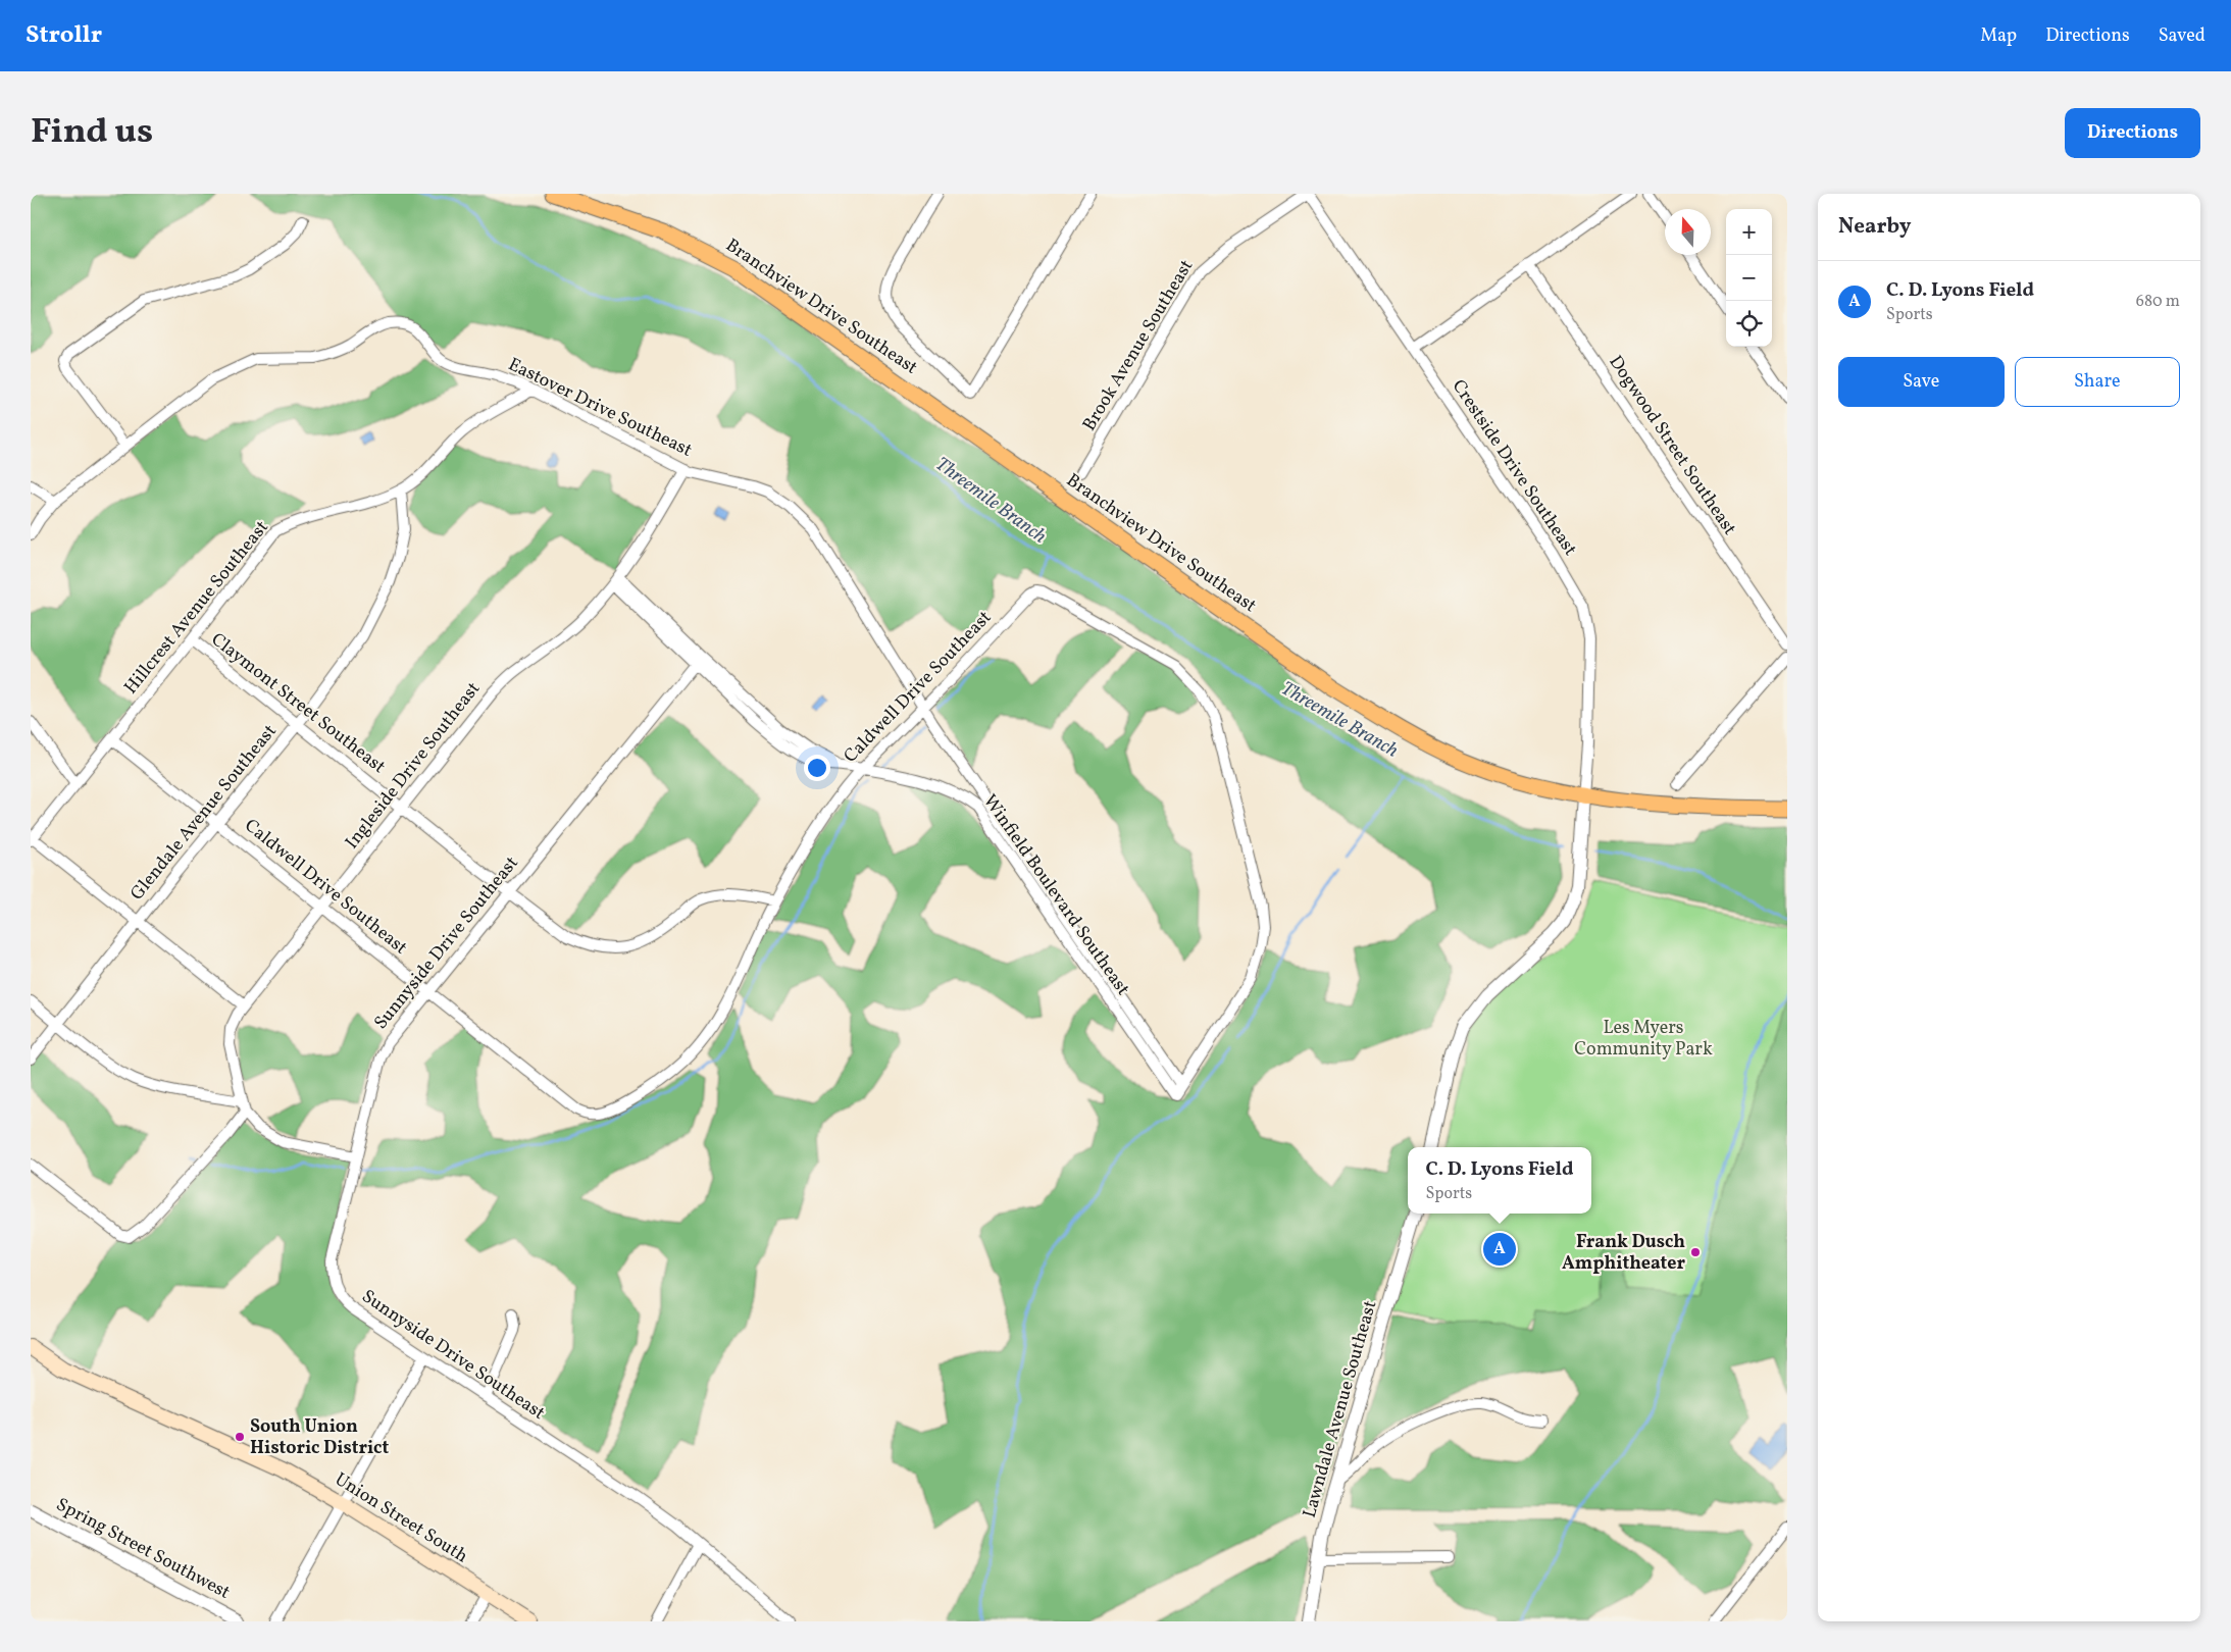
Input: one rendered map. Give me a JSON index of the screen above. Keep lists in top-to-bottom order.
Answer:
{
  "streets": {
    "main road": ["Branchview Drive Southeast", "Union Street South"],
    "street": [
      "Brook Avenue Southeast",
      "Eastover Drive Southeast",
      "Dogwood Street Southeast",
      "Crestside Drive Southeast",
      "Hillcrest Avenue Southeast",
      "Caldwell Drive Southeast",
      "Claymont Street Southeast",
      "Ingleside Drive Southeast",
      "Glendale Avenue Southeast",
      "Winfield Boulevard Southeast",
      "Sunnyside Drive Southeast",
      "Lawndale Avenue Southeast",
      "Spring Street Southwest"
    ]
  },
  "crossings": [
    ["Branchview Drive Southeast", "Crestside Drive Southeast"],
    ["Brook Avenue Southeast", "Crestside Drive Southeast"],
    ["Eastover Drive Southeast", "Hillcrest Avenue Southeast"],
    ["Eastover Drive Southeast", "Caldwell Drive Southeast"],
    ["Eastover Drive Southeast", "Ingleside Drive Southeast"],
    ["Eastover Drive Southeast", "Winfield Boulevard Southeast"],
    ["Hillcrest Avenue Southeast", "Caldwell Drive Southeast"],
    ["Hillcrest Avenue Southeast", "Claymont Street Southeast"],
    ["Hillcrest Avenue Southeast", "Glendale Avenue Southeast"],
    ["Caldwell Drive Southeast", "Claymont Street Southeast"],
    ["Caldwell Drive Southeast", "Ingleside Drive Southeast"],
    ["Caldwell Drive Southeast", "Glendale Avenue Southeast"],
    ["Caldwell Drive Southeast", "Winfield Boulevard Southeast"],
    ["Caldwell Drive Southeast", "Sunnyside Drive Southeast"],
    ["Claymont Street Southeast", "Ingleside Drive Southeast"],
    ["Claymont Street Southeast", "Glendale Avenue Southeast"],
    ["Claymont Street Southeast", "Sunnyside Drive Southeast"],
    ["Ingleside Drive Southeast", "Winfield Boulevard Southeast"],
    ["Ingleside Drive Southeast", "Sunnyside Drive Southeast"],
    ["Winfield Boulevard Southeast", "Sunnyside Drive Southeast"]
  ],
  "water": ["Threemile Branch"],
  "parks": ["Les Myers Community Park"],
  "places": ["Frank Dusch Amphitheater", "South Union Historic District"],
  "north": "top",
  "page": {
    "header": "Strollr",
    "nav": ["Map", "Directions", "Saved"],
    "title": "Find us",
    "buttons": [
      "Directions",
      ["Save", "Share"]
    ],
    "heading": "Nearby",
    "map_buttons": ["+", "−"],
    "list": [
      {
        "mark": "A",
        "name": "C. D. Lyons Field",
        "note": "Sports",
        "value": "680 m"
      }
    ],
    "popup": ["C. D. Lyons Field", "Sports"],
    "pins": "A"
  }
}
